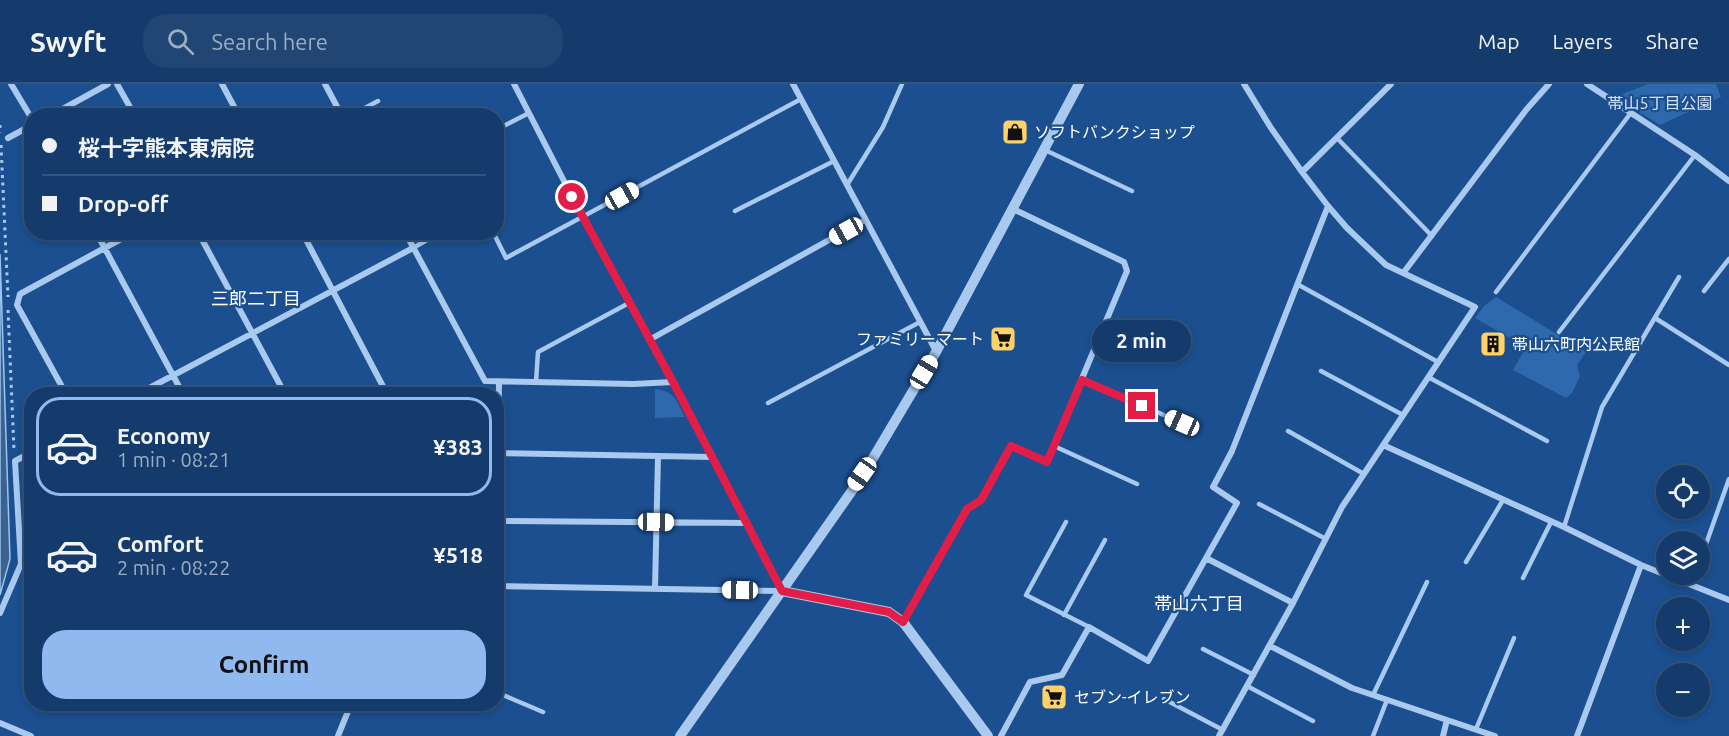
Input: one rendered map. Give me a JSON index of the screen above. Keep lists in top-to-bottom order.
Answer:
{
  "districts": ["三郎二丁目", "帯山六丁目"],
  "parks": ["帯山5丁目公園"],
  "places": {
    "shop": ["ソフトバンクショップ"],
    "supermarket": ["ファミリーマート", "セブン-イレブン"],
    "building": ["帯山六町内公民館"]
  },
  "page": {
    "header": "Swyft",
    "search": "Search here",
    "nav": ["Map", "Layers", "Share"],
    "banner": ["桜十字熊本東病院", "Drop-off"],
    "bubble": "2 min",
    "list": [
      {
        "name": "Economy",
        "note": "1 min · 08:21",
        "value": "¥383"
      },
      {
        "name": "Comfort",
        "note": "2 min · 08:22",
        "value": "¥518"
      }
    ],
    "map_buttons": ["+", "−"],
    "buttons": "Confirm"
  }
}
